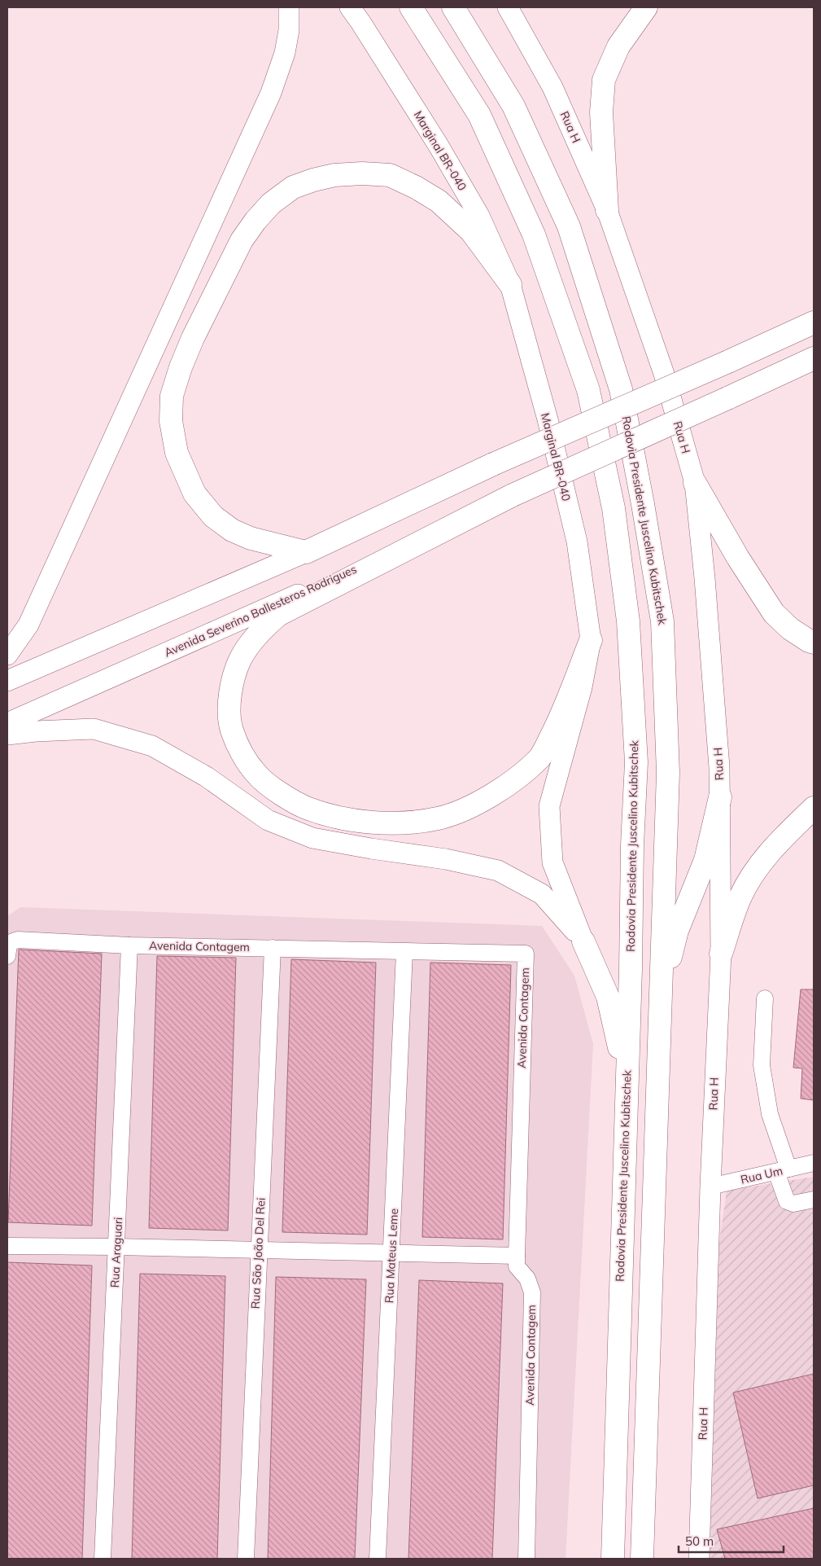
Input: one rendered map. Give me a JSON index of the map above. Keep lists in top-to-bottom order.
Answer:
{
  "streets": {
    "highway": ["Rodovia Presidente Juscelino Kubitschek", "Avenida Severino Ballesteros Rodrigues"],
    "main road": ["Rua H", "Marginal BR-040"],
    "lane": [
      "Avenida Contagem",
      "Rua Um",
      "Rua Araguari",
      "Rua São João Del Rei",
      "Rua Mateus Leme"
    ]
  },
  "crossings": [
    ["Rua H", "Rua Um"],
    ["Avenida Contagem", "Rua Araguari"],
    ["Avenida Contagem", "Rua São João Del Rei"],
    ["Avenida Contagem", "Rua Mateus Leme"]
  ],
  "scale_bar": "50 m"
}
